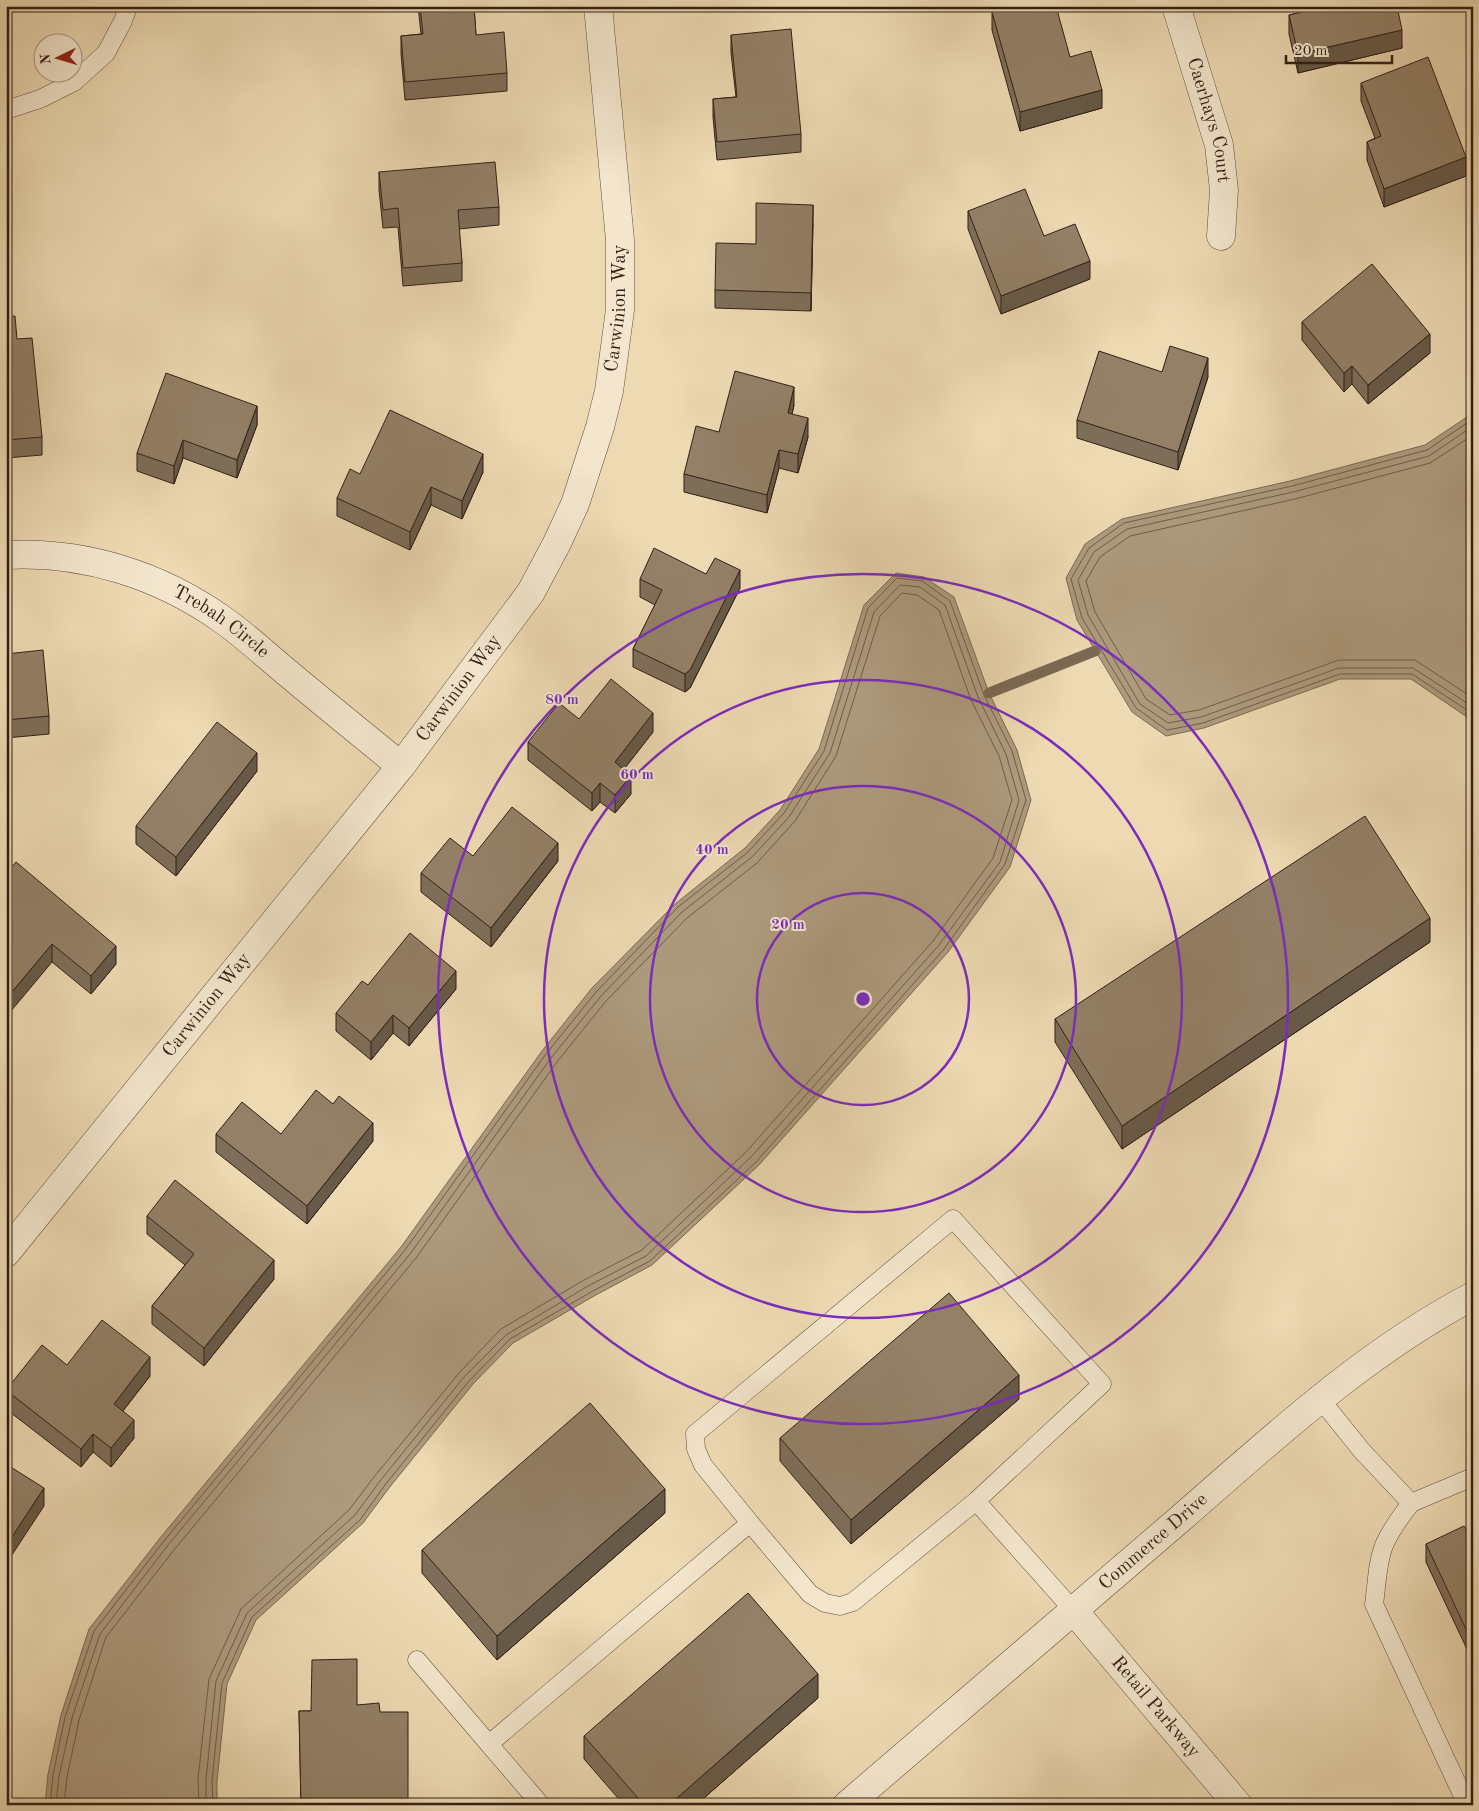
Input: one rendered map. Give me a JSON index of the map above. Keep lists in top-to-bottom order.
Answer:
{
  "streets": {
    "street": [
      "Caerhays Court",
      "Carwinion Way",
      "Trebah Circle",
      "Commerce Drive",
      "Retail Parkway"
    ]
  },
  "crossings": [
    ["Carwinion Way", "Trebah Circle"],
    ["Commerce Drive", "Retail Parkway"]
  ],
  "scale_bar": "20 m",
  "north": "left",
  "rings": [
    "80 m",
    "60 m",
    "40 m",
    "20 m"
  ]
}
